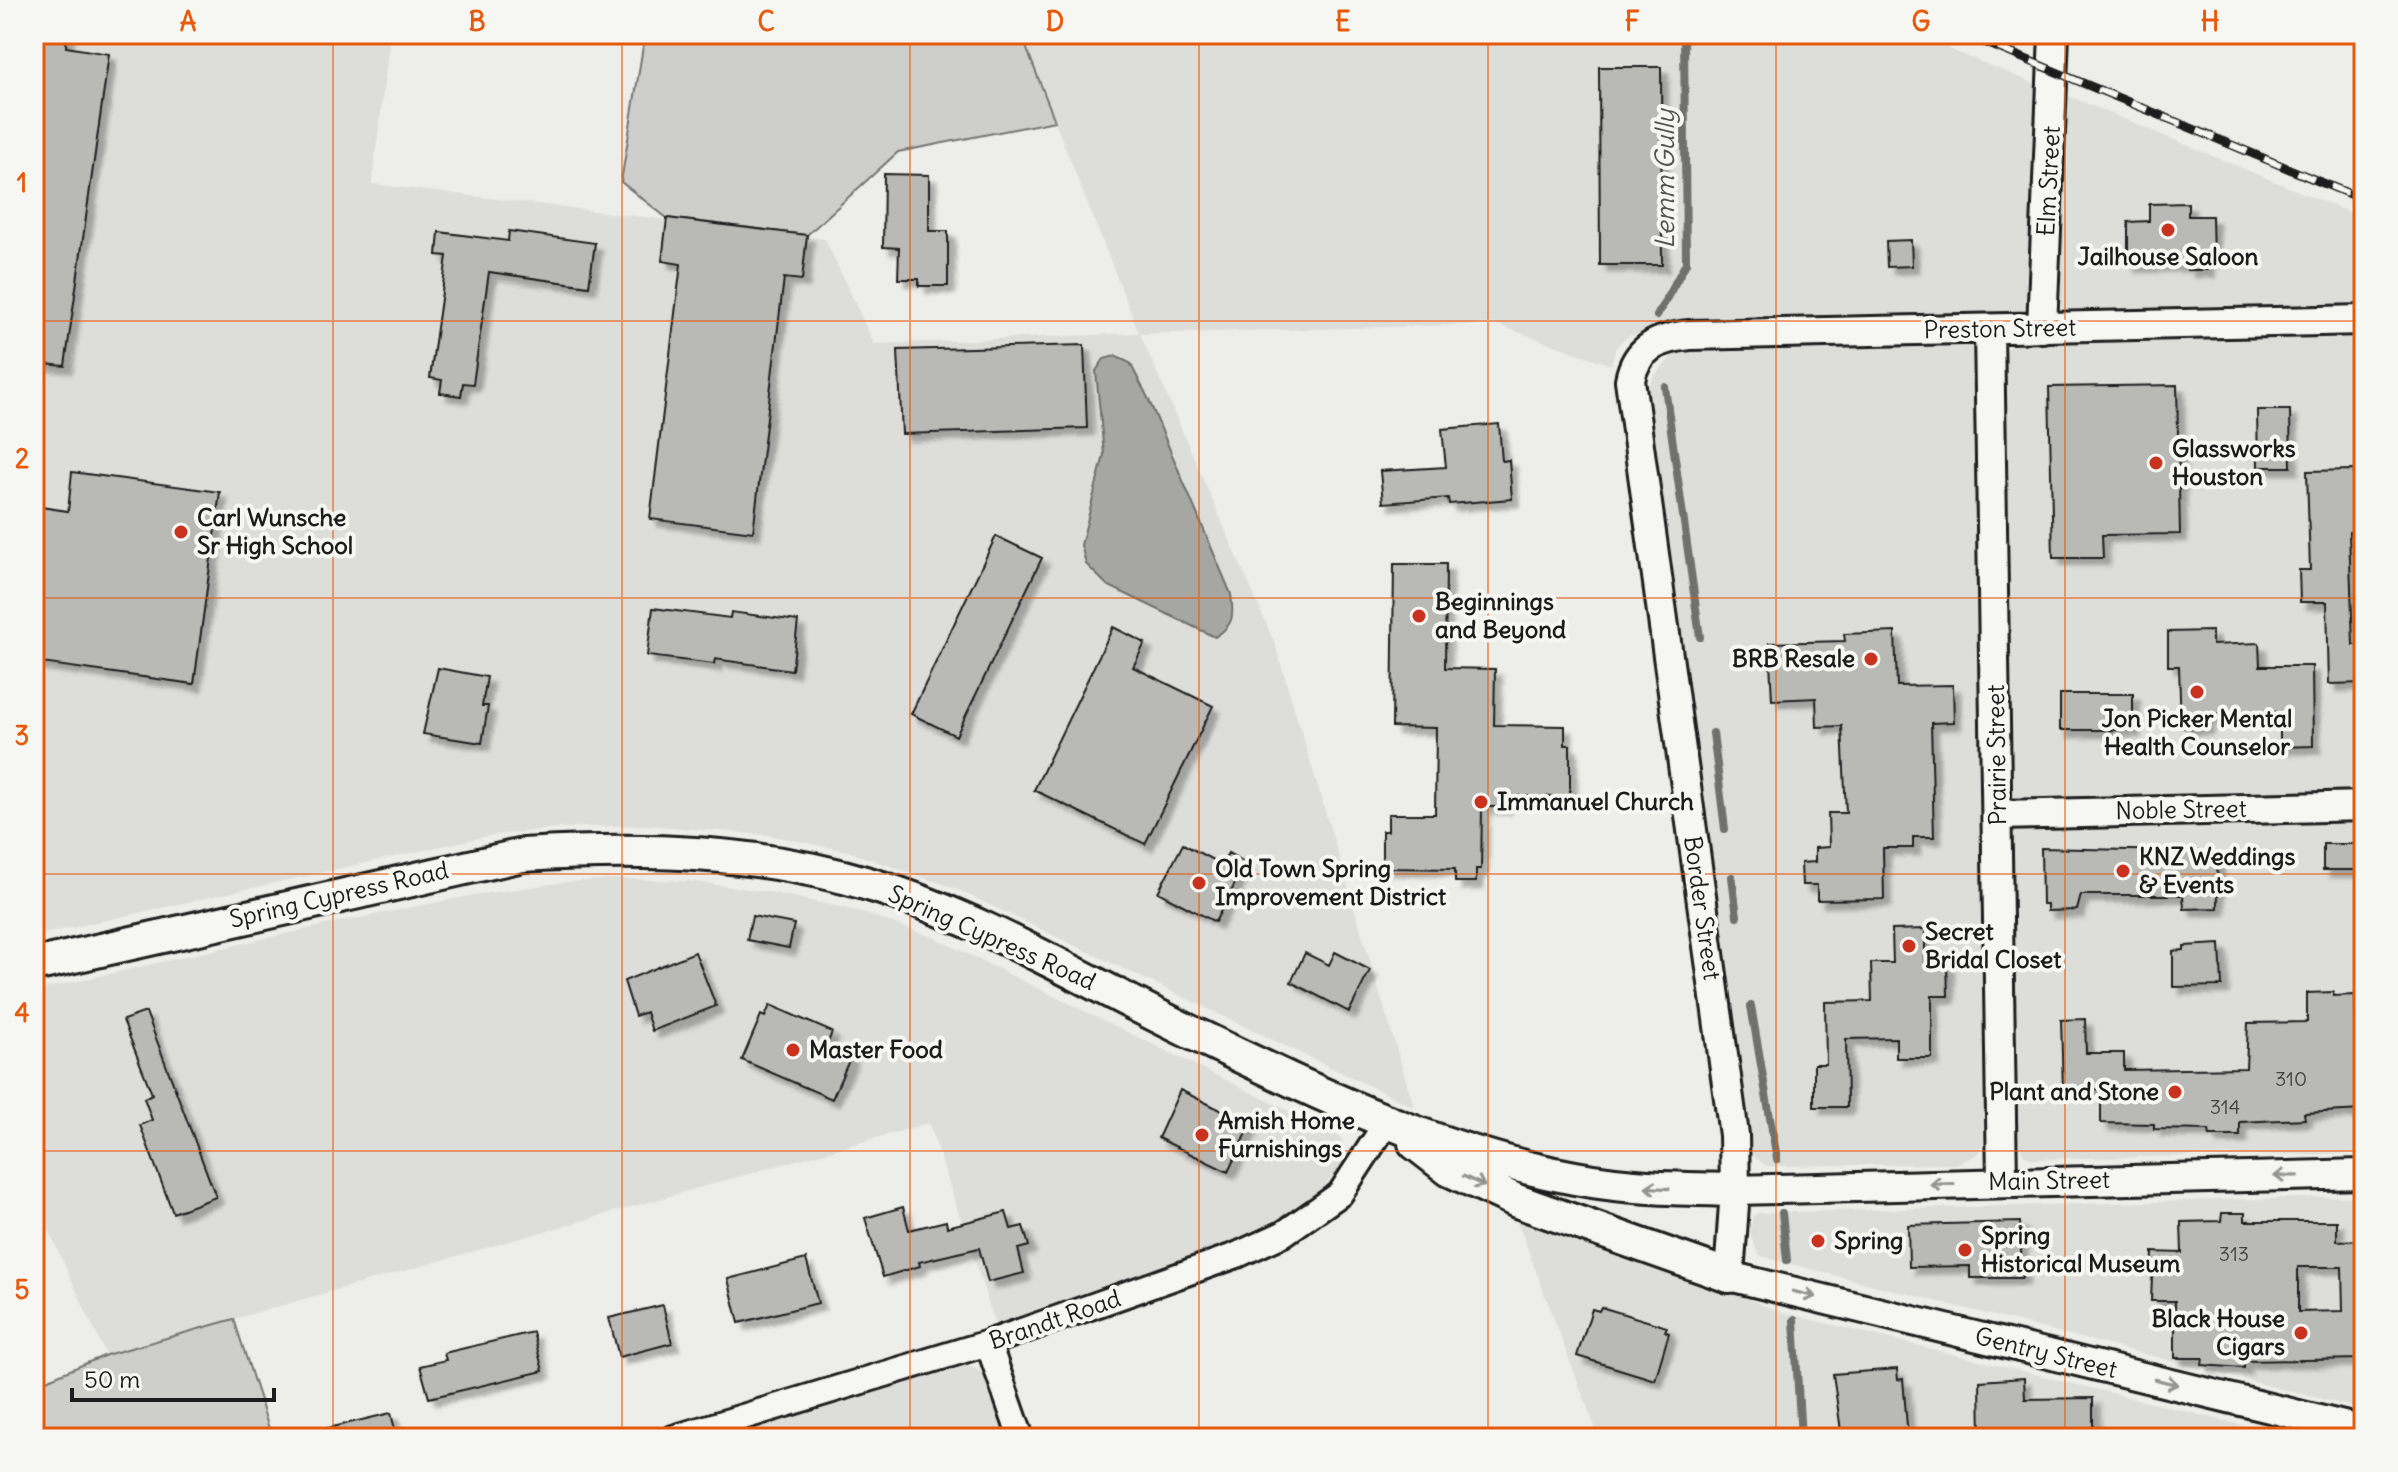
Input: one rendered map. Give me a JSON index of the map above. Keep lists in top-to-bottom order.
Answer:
{
  "streets": {
    "main road": ["Spring Cypress Road"],
    "street": [
      "Elm Street",
      "Preston Street",
      "Prairie Street",
      "Noble Street",
      "Border Street",
      "Main Street",
      "Brandt Road",
      "Gentry Street"
    ]
  },
  "crossings": [
    ["Elm Street", "Preston Street"],
    ["Preston Street", "Prairie Street"],
    ["Preston Street", "Border Street"],
    ["Prairie Street", "Noble Street"],
    ["Prairie Street", "Main Street"],
    ["Spring Cypress Road", "Border Street"],
    ["Spring Cypress Road", "Main Street"],
    ["Spring Cypress Road", "Brandt Road"],
    ["Border Street", "Main Street"],
    ["Border Street", "Gentry Street"]
  ],
  "one_way": ["Main Street", "Gentry Street"],
  "water": ["Lemm Gully"],
  "places": [
    "Jailhouse Saloon",
    "Glassworks Houston",
    "Carl Wunsche Sr High School",
    "Beginnings and Beyond",
    "BRB Resale",
    "Jon Picker Mental Health Counselor",
    "Immanuel Church",
    "KNZ Weddings & Events",
    "Old Town Spring Improvement District",
    "Secret Bridal Closet",
    "Master Food",
    "Plant and Stone",
    "Amish Home Furnishings",
    "Spring",
    "Spring Historical Museum",
    "Black House Cigars"
  ],
  "house_numbers": ["310", "314", "313"],
  "scale_bar": "50 m",
  "grid": {
    "columns": [
      "A",
      "B",
      "C",
      "D",
      "E",
      "F",
      "G",
      "H"
    ],
    "rows": [
      "1",
      "2",
      "3",
      "4",
      "5"
    ]
  }
}
